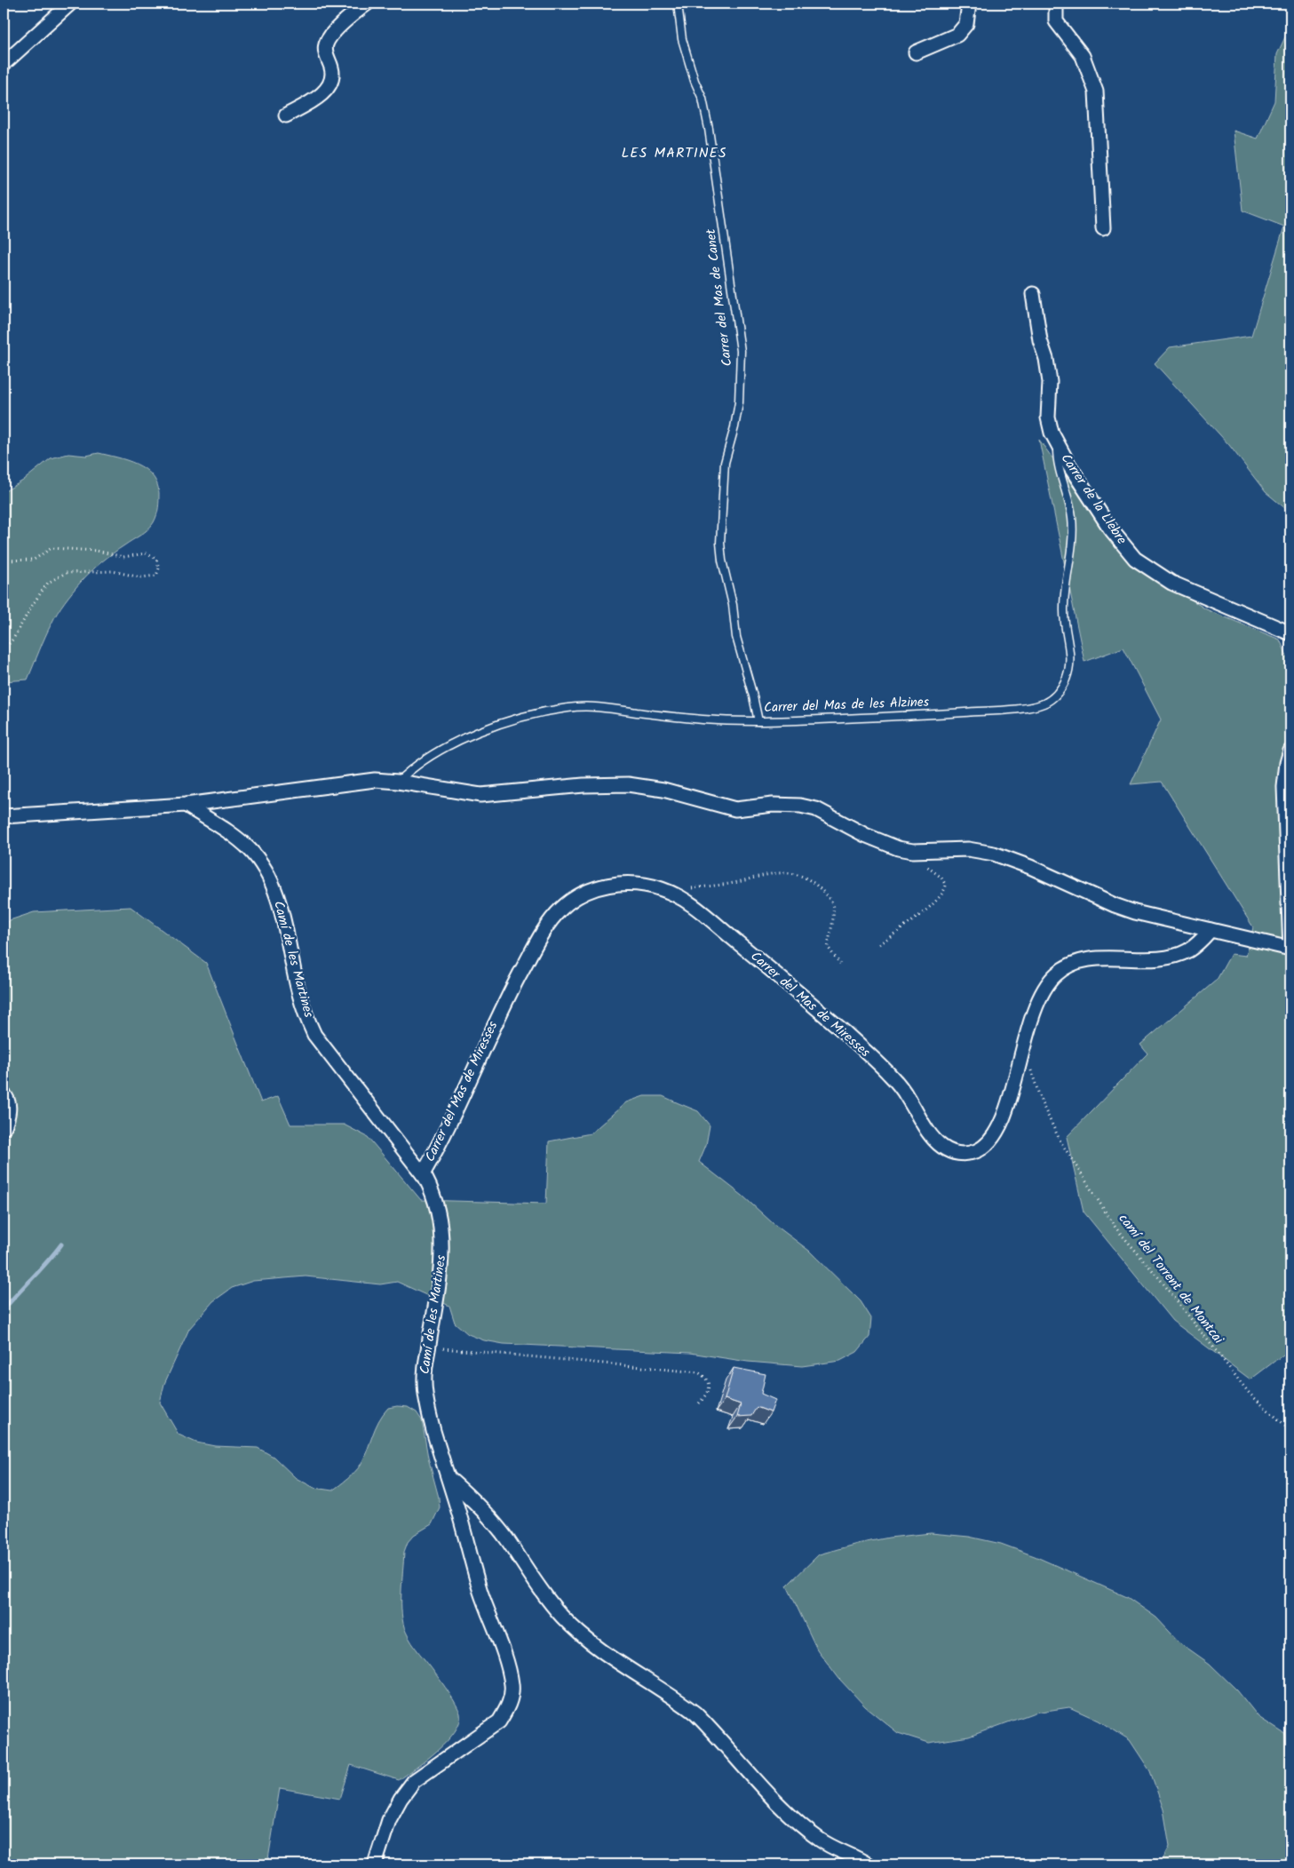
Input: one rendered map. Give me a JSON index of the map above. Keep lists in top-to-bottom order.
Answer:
{
  "streets": {
    "street": ["Carrer de la Llebre", "Camí de les Martines", "Carrer del Mas de Miresses"],
    "lane": ["Carrer del Mas de Canet", "Carrer del Mas de les Alzines"],
    "path": ["camí del Torrent de Montcai"]
  },
  "crossings": [
    ["Carrer del Mas de Canet", "Carrer del Mas de les Alzines"],
    ["Carrer de la Llebre", "Carrer del Mas de les Alzines"],
    ["Camí de les Martines", "Carrer del Mas de Miresses"],
    ["Carrer del Mas de Miresses", "camí del Torrent de Montcai"]
  ],
  "districts": ["LES MARTINES"]
}
